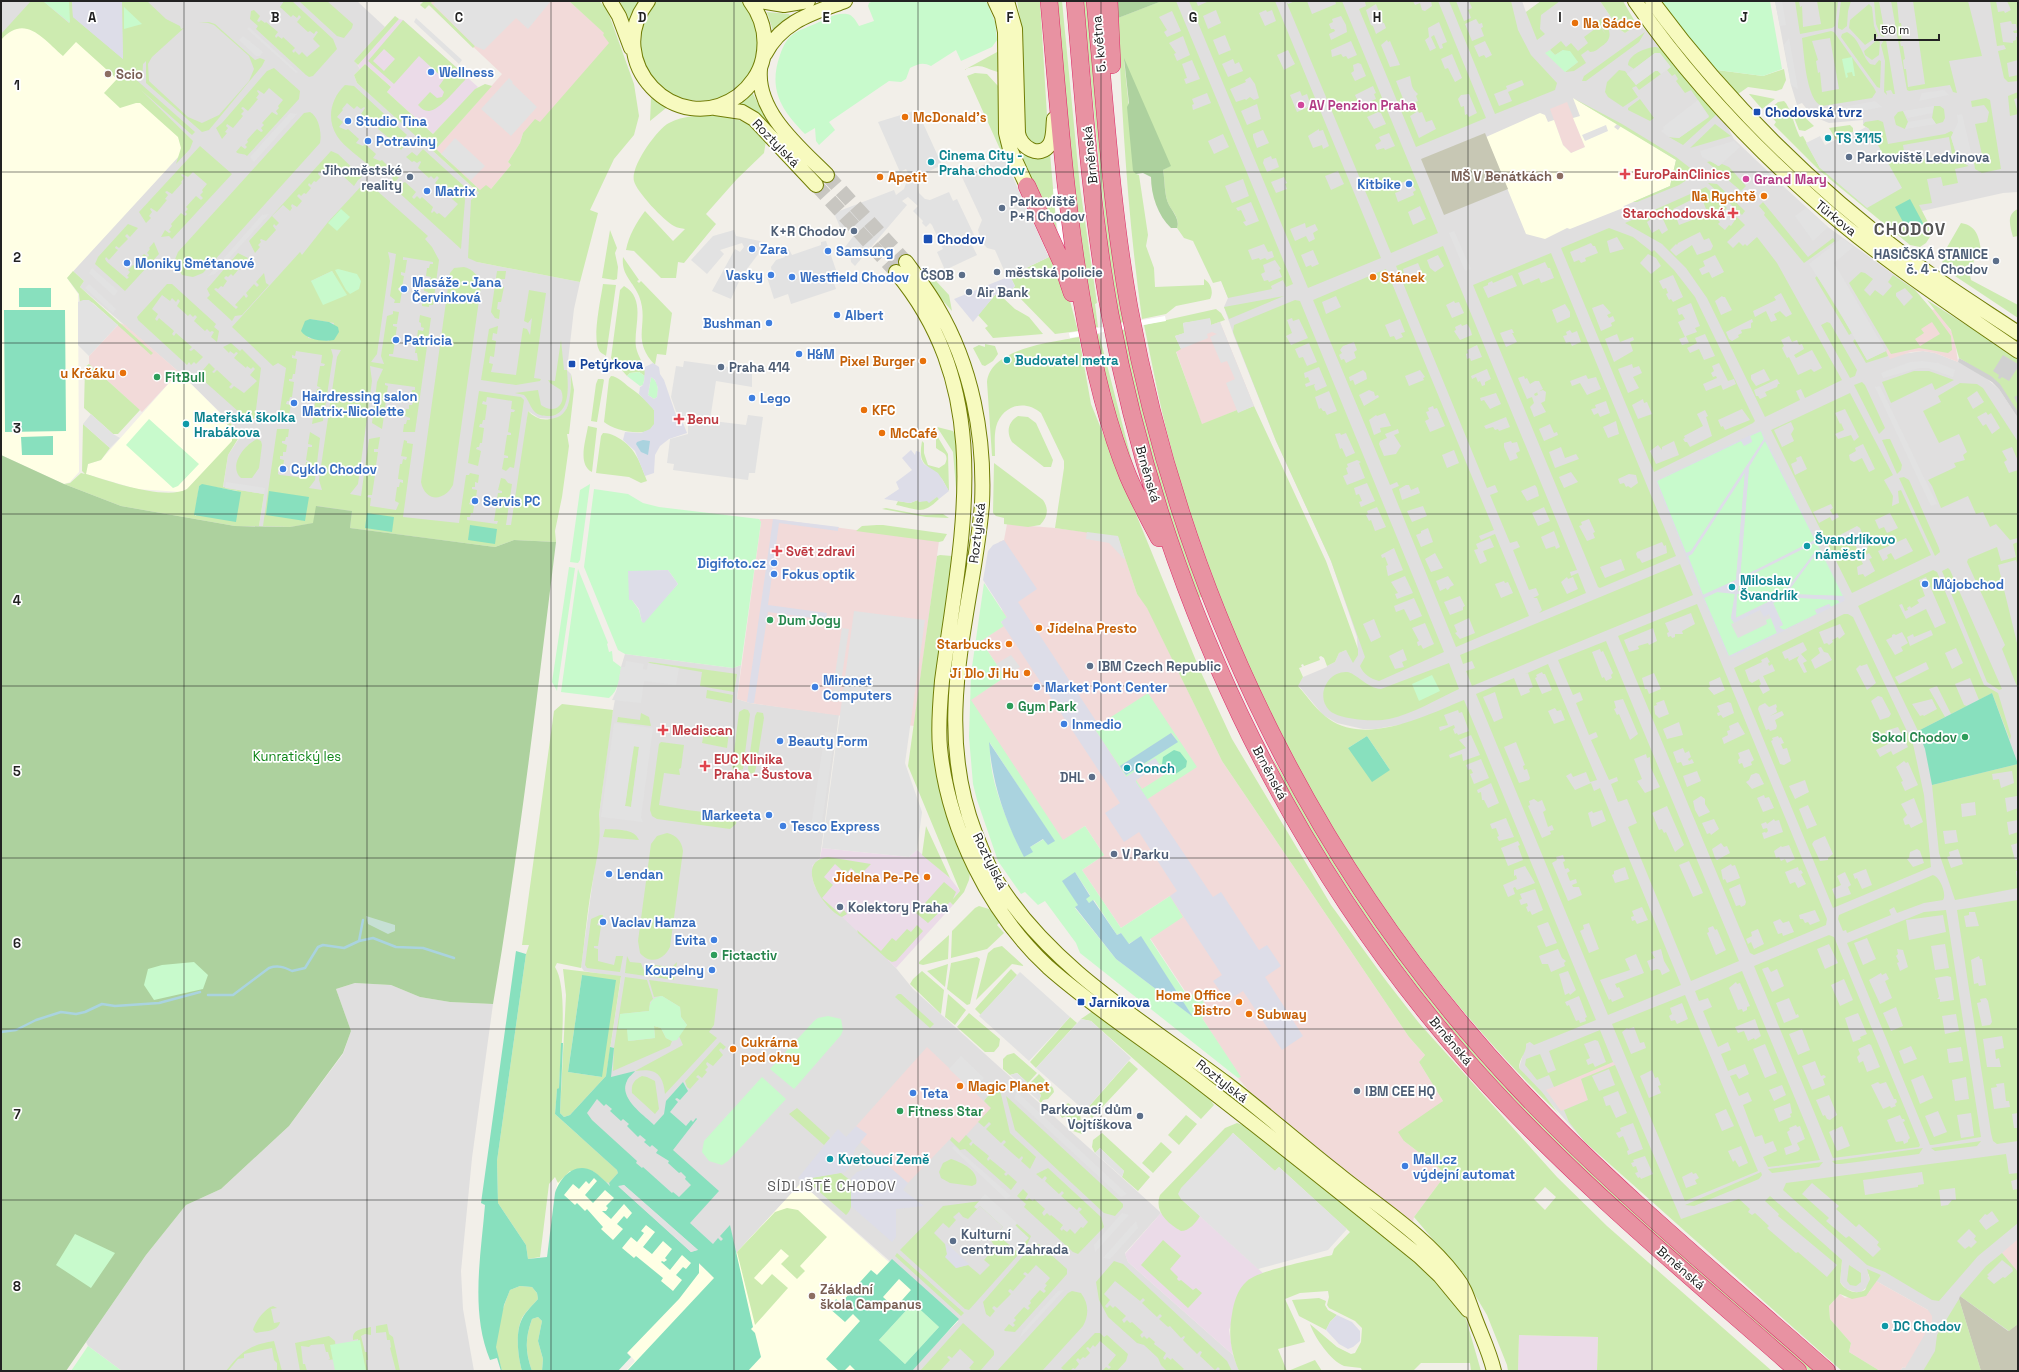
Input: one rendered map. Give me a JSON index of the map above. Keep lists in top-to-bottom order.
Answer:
{
  "streets": {
    "highway": ["5. května", "Brněnská"],
    "main road": ["Roztylská", "Türkova"]
  },
  "crossings": [
    ["5. května", "Brněnská"]
  ],
  "districts": ["CHODOV", "SÍDLIŠTĚ CHODOV"],
  "parks": ["Kunratický les"],
  "places": {
    "other": [
      "Na Sádce",
      "Wellness",
      "Scio",
      "AV Penzion Praha",
      "McDonald's",
      "Studio Tina",
      "TS 3115",
      "Potraviny",
      "Parkoviště Ledvinova",
      "Cinema City - Praha chodov",
      "MŠ V Benátkách",
      "Jihoměstské reality",
      "Apetit",
      "Grand Mary",
      "Kitbike",
      "Matrix",
      "Na Rychtě",
      "Parkoviště P+R Chodov",
      "K+R Chodov",
      "Zara",
      "Samsung",
      "HASIČSKÁ STANICE č. 4 - Chodov",
      "Moniky Smétanové",
      "městská policie",
      "Vasky",
      "ČSOB",
      "Westfield Chodov",
      "Stánek",
      "Masáže - Jana Červinková",
      "Air Bank",
      "Albert",
      "Bushman",
      "Patricia",
      "H&M",
      "Budovatel metra",
      "Pixel Burger",
      "Praha 414",
      "u Krčáku",
      "FitBull",
      "Lego",
      "Hairdressing salon Matrix-Nicolette",
      "KFC",
      "Mateřská školka Hrabákova",
      "McCafé",
      "Cyklo Chodov",
      "Servis PC",
      "Švandrlíkovo náměstí",
      "Digifoto.cz",
      "Fokus optik",
      "Můjobchod",
      "Miloslav Švandrlík",
      "Dum Jogy",
      "Jídelna Presto",
      "Starbucks",
      "IBM Czech Republic",
      "Jí Dlo Ji Hu",
      "Mironet Computers",
      "Market Pont Center",
      "Gym Park",
      "Inmedio",
      "Sokol Chodov",
      "Beauty Form",
      "Conch",
      "DHL",
      "Markeeta",
      "Tesco Express",
      "V Parku",
      "Lendan",
      "Jídelna Pe-Pe",
      "Kolektory Praha",
      "Vaclav Hamza",
      "Evita",
      "Fictactiv",
      "Koupelny",
      "Home Office Bistro",
      "Subway",
      "Cukrárna pod okny",
      "Magic Planet",
      "IBM CEE HQ",
      "Teta",
      "Fitness Star",
      "Parkovací dům Vojtíškova",
      "Kvetoucí Země",
      "Mall.cz výdejní automat",
      "Kulturní centrum Zahrada",
      "Základní škola Campanus",
      "DC Chodov"
    ],
    "transit": [
      "Chodovská tvrz",
      "Chodov",
      "Petýrkova",
      "Jarníkova"
    ],
    "health": [
      "EuroPainClinics",
      "Starochodovská",
      "Benu",
      "Svēt zdravi",
      "Mediscan",
      "EUC Klinika Praha - Šustova"
    ]
  },
  "scale_bar": "50 m",
  "grid": {
    "columns": [
      "A",
      "B",
      "C",
      "D",
      "E",
      "F",
      "G",
      "H",
      "I",
      "J"
    ],
    "rows": [
      "1",
      "2",
      "3",
      "4",
      "5",
      "6",
      "7",
      "8"
    ]
  }
}
